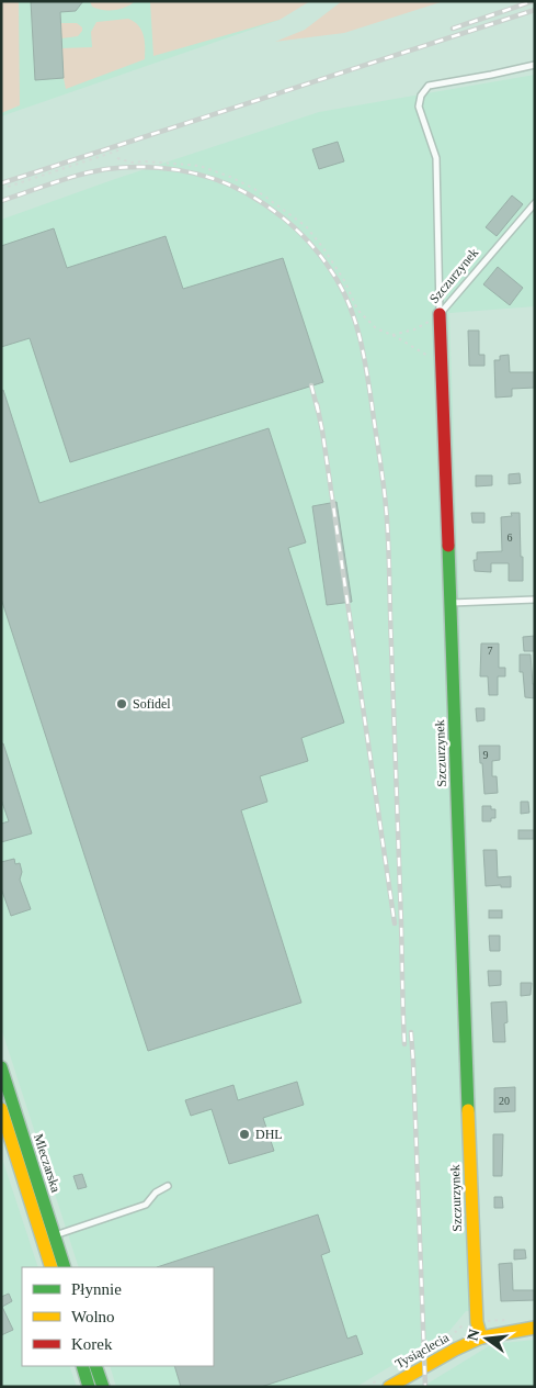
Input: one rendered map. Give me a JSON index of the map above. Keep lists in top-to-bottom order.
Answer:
{
  "streets": {
    "street": ["Szczurzynek", "Mleczarska", "Tysiąclecia"]
  },
  "crossings": [
    ["Szczurzynek", "Tysiąclecia"]
  ],
  "places": ["Sofidel", "DHL"],
  "house_numbers": [
    "6",
    "7",
    "9",
    "20"
  ],
  "legend": ["Płynnie", "Wolno", "Korek"],
  "north": "left"
}
